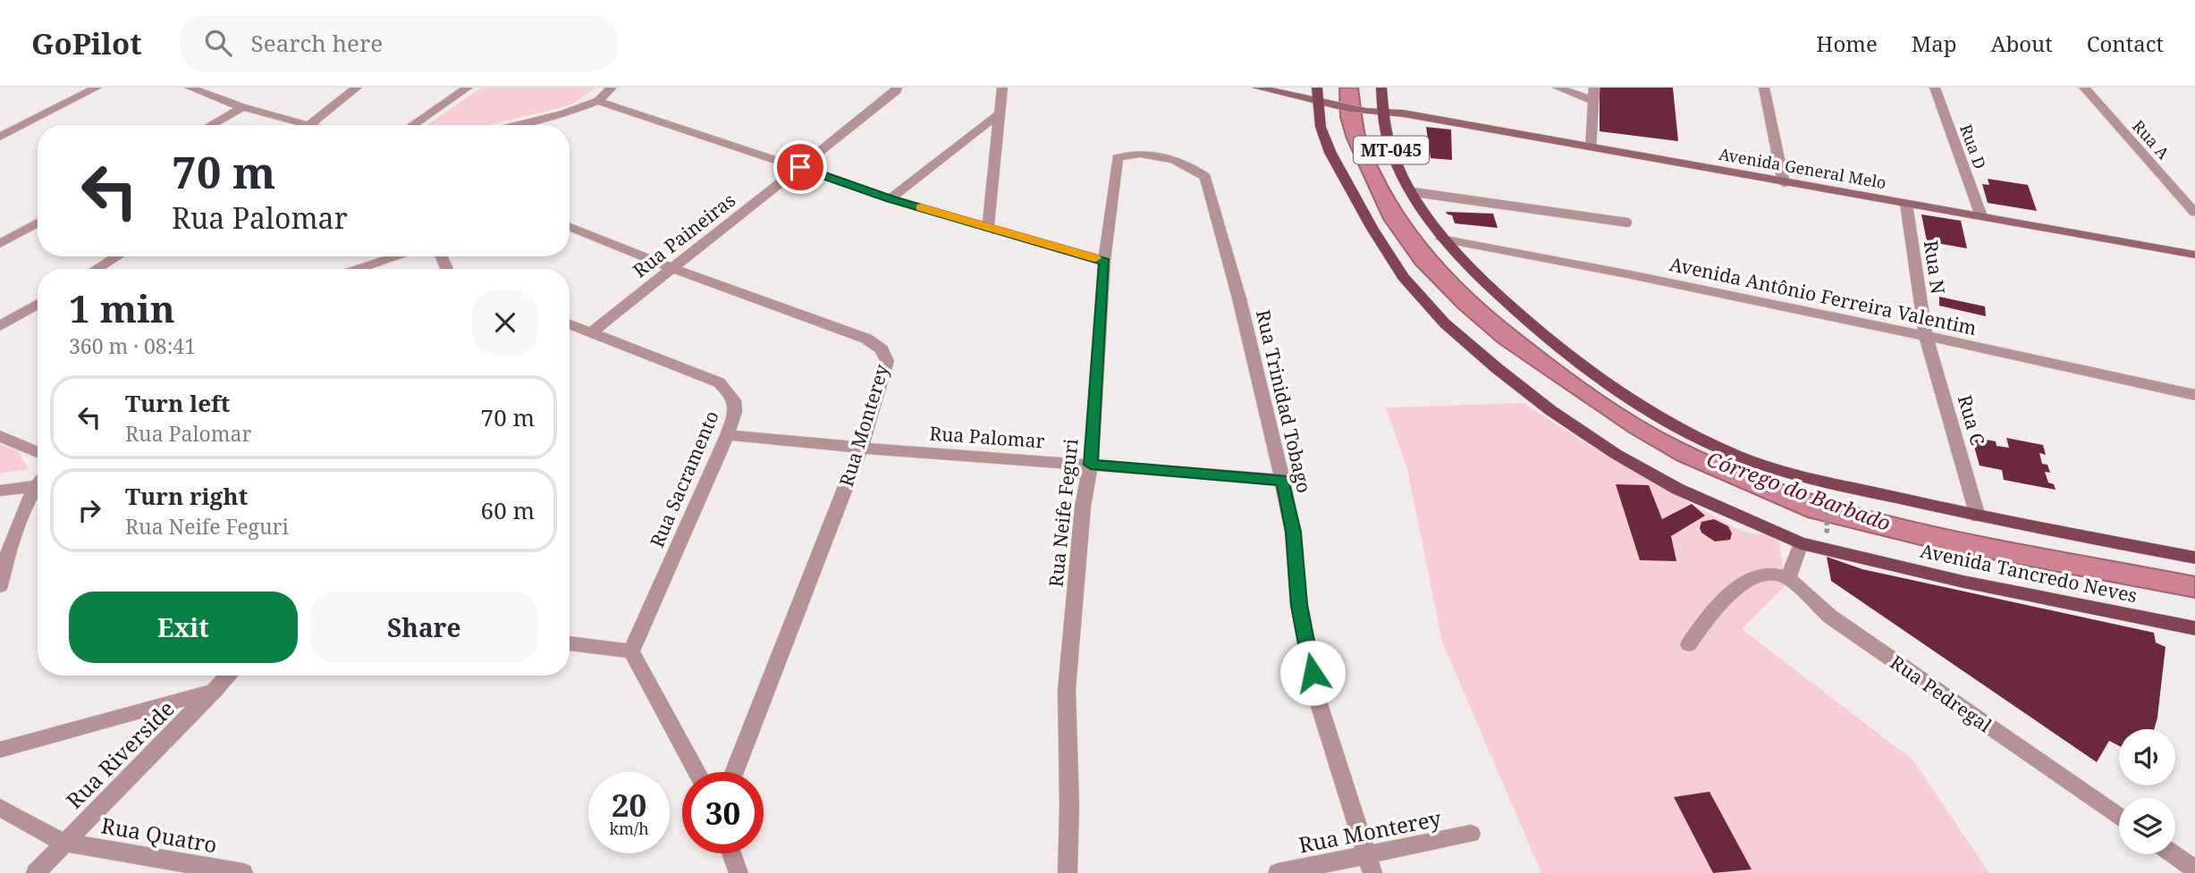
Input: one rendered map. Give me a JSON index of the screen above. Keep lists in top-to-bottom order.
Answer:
{
  "streets": {
    "main road": ["MT-045", "Avenida General Melo", "Avenida Tancredo Neves"],
    "street": [
      "Rua A",
      "Rua D",
      "Rua Paineiras",
      "Rua N",
      "Avenida Antônio Ferreira Valentim",
      "Rua Trinidad Tobago",
      "Rua C",
      "Rua Monterey",
      "Rua Palomar",
      "Rua Sacramento",
      "Rua Neife Feguri",
      "Rua Pedregal",
      "Rua Riverside",
      "Rua Quatro"
    ]
  },
  "crossings": [
    ["Rua D", "Avenida General Melo"],
    ["MT-045", "Avenida General Melo"],
    ["MT-045", "Avenida Antônio Ferreira Valentim"],
    ["MT-045", "Rua C"],
    ["Avenida General Melo", "Rua N"],
    ["Avenida General Melo", "Avenida Tancredo Neves"],
    ["Rua Paineiras", "Rua Monterey"],
    ["Rua Paineiras", "Rua Sacramento"],
    ["Rua N", "Avenida Antônio Ferreira Valentim"],
    ["Rua N", "Rua C"],
    ["Avenida Antônio Ferreira Valentim", "Rua C"],
    ["Rua Trinidad Tobago", "Rua Monterey"],
    ["Rua Trinidad Tobago", "Rua Palomar"],
    ["Rua Trinidad Tobago", "Rua Neife Feguri"],
    ["Rua Monterey", "Rua Palomar"],
    ["Rua Palomar", "Rua Sacramento"],
    ["Rua Palomar", "Rua Neife Feguri"],
    ["Rua Riverside", "Rua Quatro"]
  ],
  "water": ["Córrego do Barbado"],
  "page": {
    "header": "GoPilot",
    "search": "Search here",
    "nav": [
      "Home",
      "Map",
      "About",
      "Contact"
    ],
    "turn": ["70 m", "Rua Palomar"],
    "heading": ["1 min", "360 m · 08:41"],
    "list": [
      {
        "name": "Turn left",
        "note": "Rua Palomar",
        "value": "70 m"
      },
      {
        "name": "Turn right",
        "note": "Rua Neife Feguri",
        "value": "60 m"
      }
    ],
    "buttons": ["Exit", "Share"],
    "speed": "20 km/h",
    "limit": "30"
  }
}
